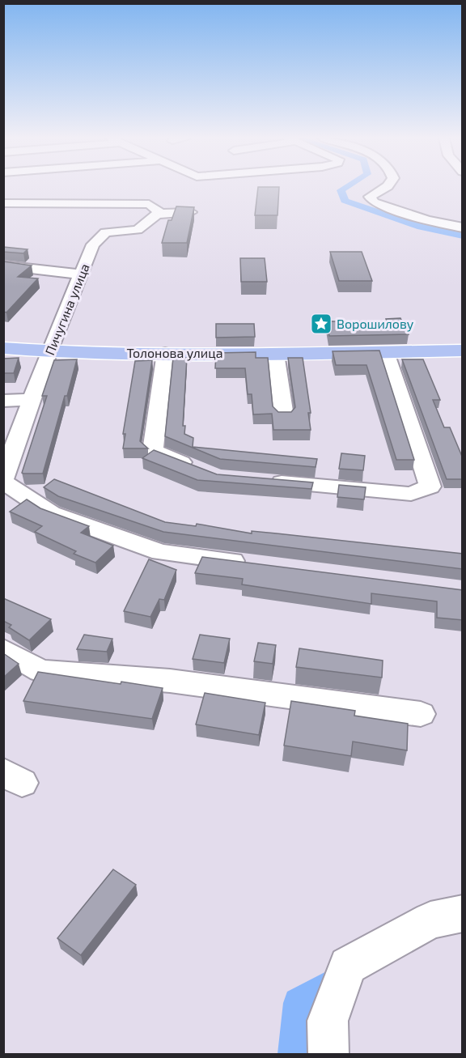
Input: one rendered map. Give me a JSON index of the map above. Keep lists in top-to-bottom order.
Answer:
{
  "streets": {
    "main road": ["Толонова улица"],
    "street": ["Пичугина улица"]
  },
  "crossings": [
    ["Пичугина улица", "Толонова улица"]
  ],
  "places": {
    "place": ["Ворошилову"]
  }
}
